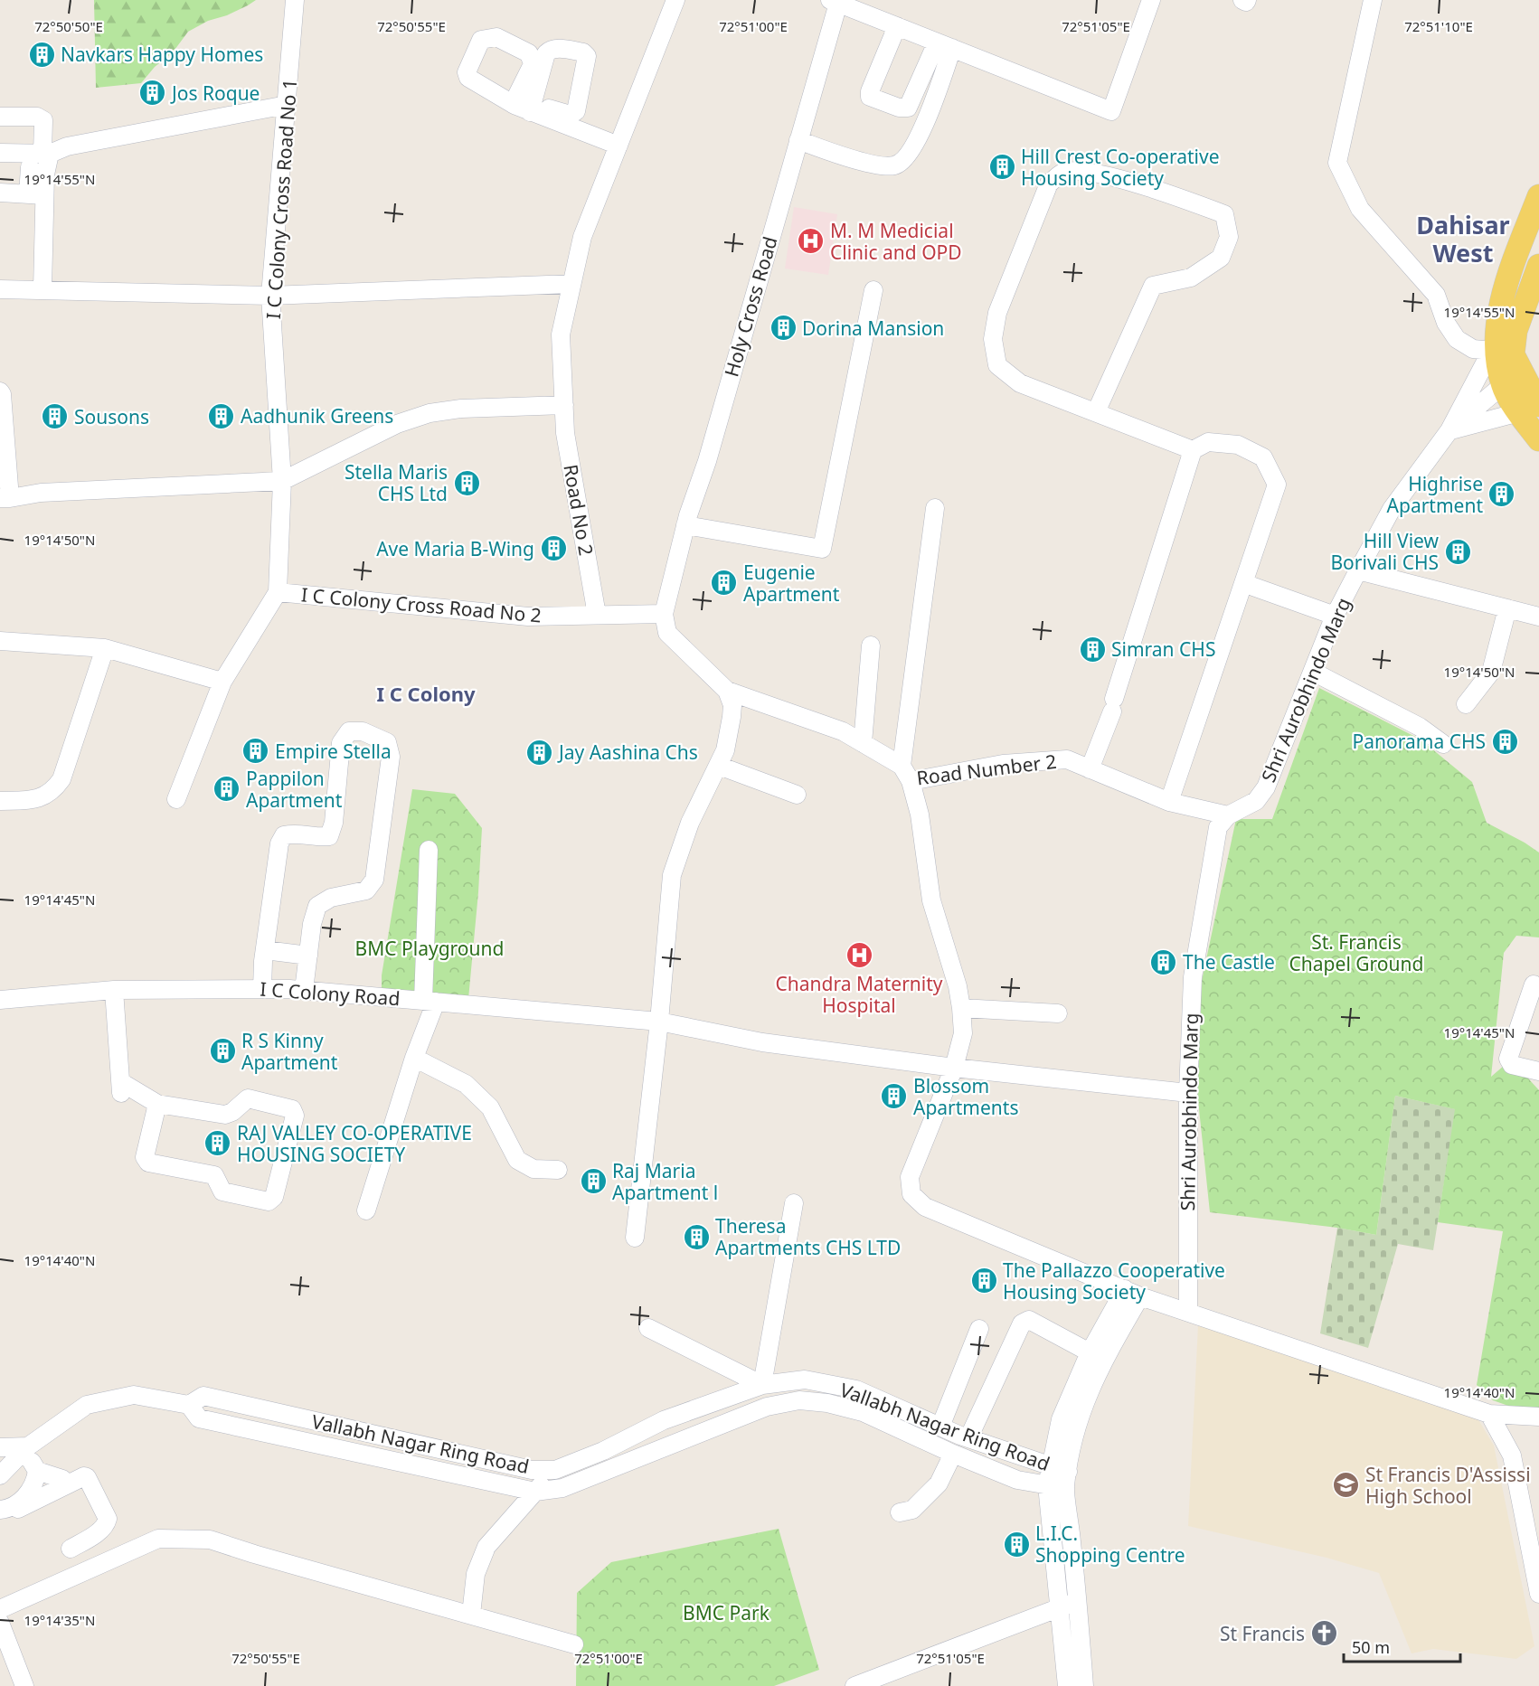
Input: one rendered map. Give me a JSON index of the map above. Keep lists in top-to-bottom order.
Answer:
{
  "streets": {
    "street": [
      "I C Colony Cross Road No 1",
      "Holy Cross Road",
      "Road No 2",
      "I C Colony Cross Road No 2",
      "Shri Aurobhindo Marg",
      "Road Number 2",
      "I C Colony Road",
      "Vallabh Nagar Ring Road"
    ]
  },
  "crossings": [
    ["I C Colony Cross Road No 1", "I C Colony Cross Road No 2"],
    ["Holy Cross Road", "I C Colony Cross Road No 2"],
    ["Road No 2", "I C Colony Cross Road No 2"],
    ["Shri Aurobhindo Marg", "Road Number 2"],
    ["Shri Aurobhindo Marg", "I C Colony Road"]
  ],
  "districts": ["Dahisar West", "I C Colony"],
  "parks": ["St. Francis Chapel Ground", "BMC Playground", "BMC Park"],
  "places": {
    "building": [
      "Navkars Happy Homes",
      "Jos Roque",
      "Hill Crest Co-operative Housing Society",
      "Dorina Mansion",
      "Aadhunik Greens",
      "Sousons",
      "Stella Maris CHS Ltd",
      "Highrise Apartment",
      "Ave Maria B-Wing",
      "Hill View Borivali CHS",
      "Eugenie Apartment",
      "Simran CHS",
      "Panorama CHS",
      "Empire Stella",
      "Jay Aashina Chs",
      "Pappilon Apartment",
      "The Castle",
      "R S Kinny Apartment",
      "Blossom Apartments",
      "RAJ VALLEY CO-OPERATIVE HOUSING SOCIETY",
      "Raj Maria Apartment l",
      "Theresa Apartments CHS LTD",
      "The Pallazzo Cooperative Housing Society",
      "L.I.C. Shopping Centre"
    ],
    "hospital": ["M. M Medicial Clinic and OPD", "Chandra Maternity Hospital"],
    "school or university": ["St Francis D'Assissi High School"],
    "church": ["St Francis"]
  },
  "scale_bar": "50 m",
  "coordinates": [
    "72°50'50\"E",
    "72°50'55\"E",
    "72°51'00\"E",
    "72°51'05\"E",
    "72°51'10\"E",
    "19°14'55\"N",
    "19°14'50\"N",
    "19°14'45\"N",
    "19°14'40\"N",
    "19°14'35\"N"
  ]
}
